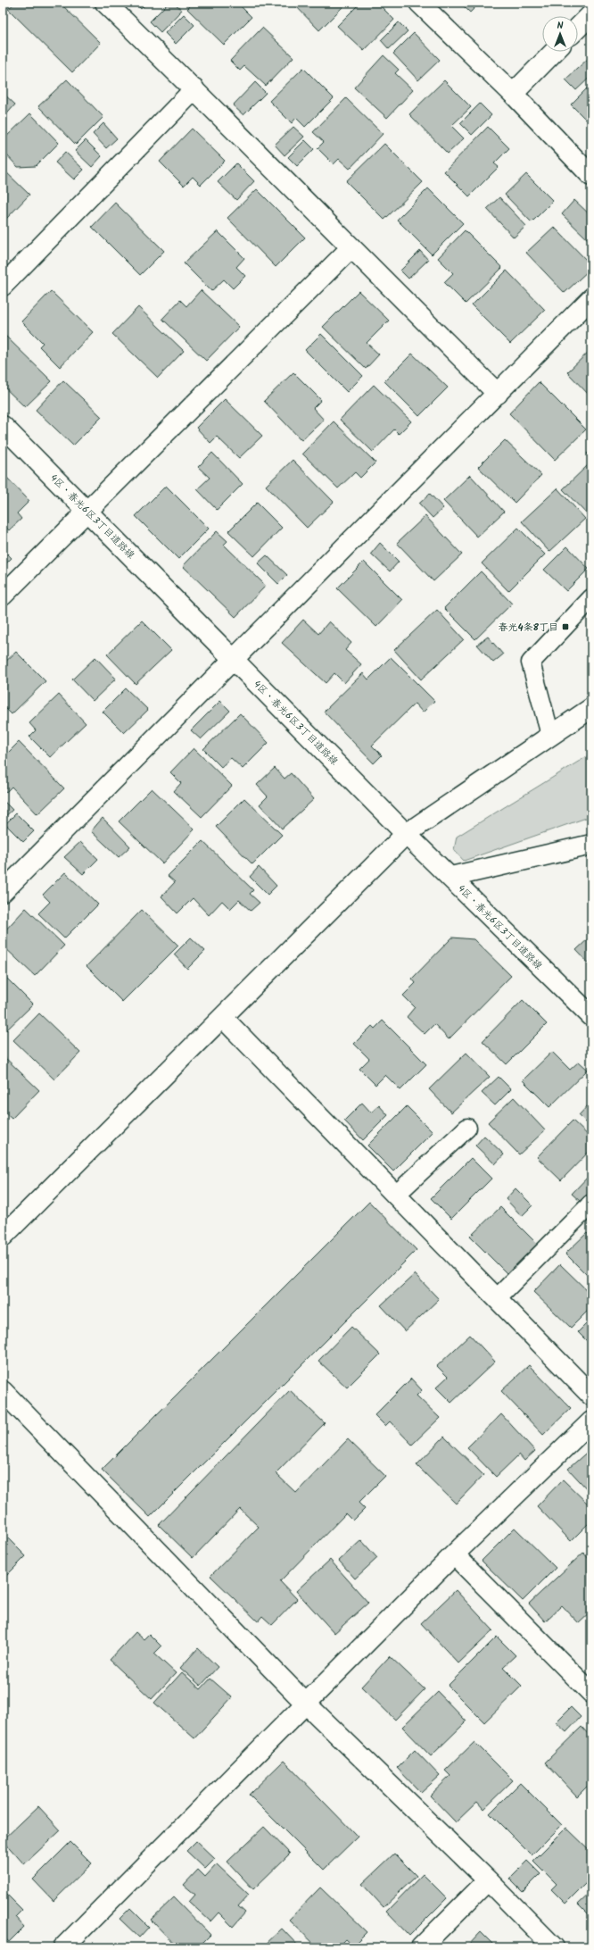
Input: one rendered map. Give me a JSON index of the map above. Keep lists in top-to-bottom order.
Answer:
{
  "streets": {
    "street": ["4区・春光6区3丁目道路線"]
  },
  "places": {
    "transit": ["春光4条8丁目"]
  },
  "north": "top"
}
